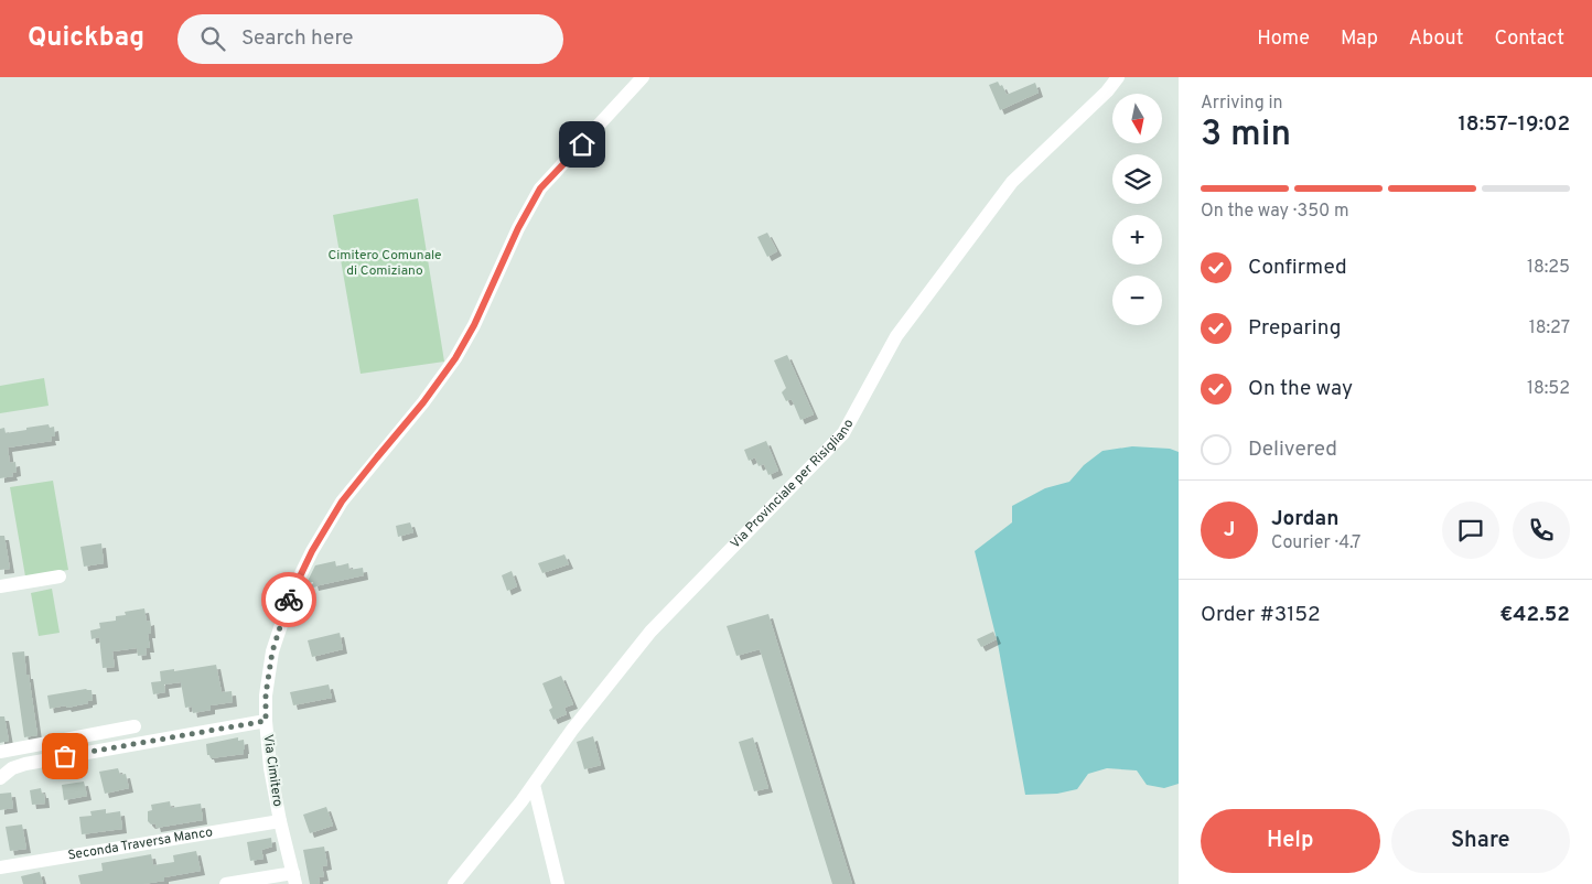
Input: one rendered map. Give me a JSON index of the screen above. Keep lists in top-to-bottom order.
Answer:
{
  "streets": {
    "street": ["Via Provinciale per Risigliano", "Via Cimitero", "Seconda Traversa Manco"]
  },
  "crossings": [
    ["Via Cimitero", "Seconda Traversa Manco"]
  ],
  "parks": ["Cimitero Comunale di Comiziano"],
  "north": "bottom",
  "page": {
    "header": "Quickbag",
    "search": "Search here",
    "nav": [
      "Home",
      "Map",
      "About",
      "Contact"
    ],
    "heading": ["3 min", "Arriving in", "18:57–19:02"],
    "panel": [
      "Jordan",
      "Courier · 4.7",
      "Order #3152",
      "€42.52"
    ],
    "map_buttons": ["+", "−"],
    "bar": "On the way · 350 m",
    "list": [
      ["Confirmed", "18:25"],
      ["Preparing", "18:27"],
      ["On the way", "18:52"],
      "Delivered"
    ],
    "round": "J",
    "buttons": ["Help", "Share"]
  }
}
